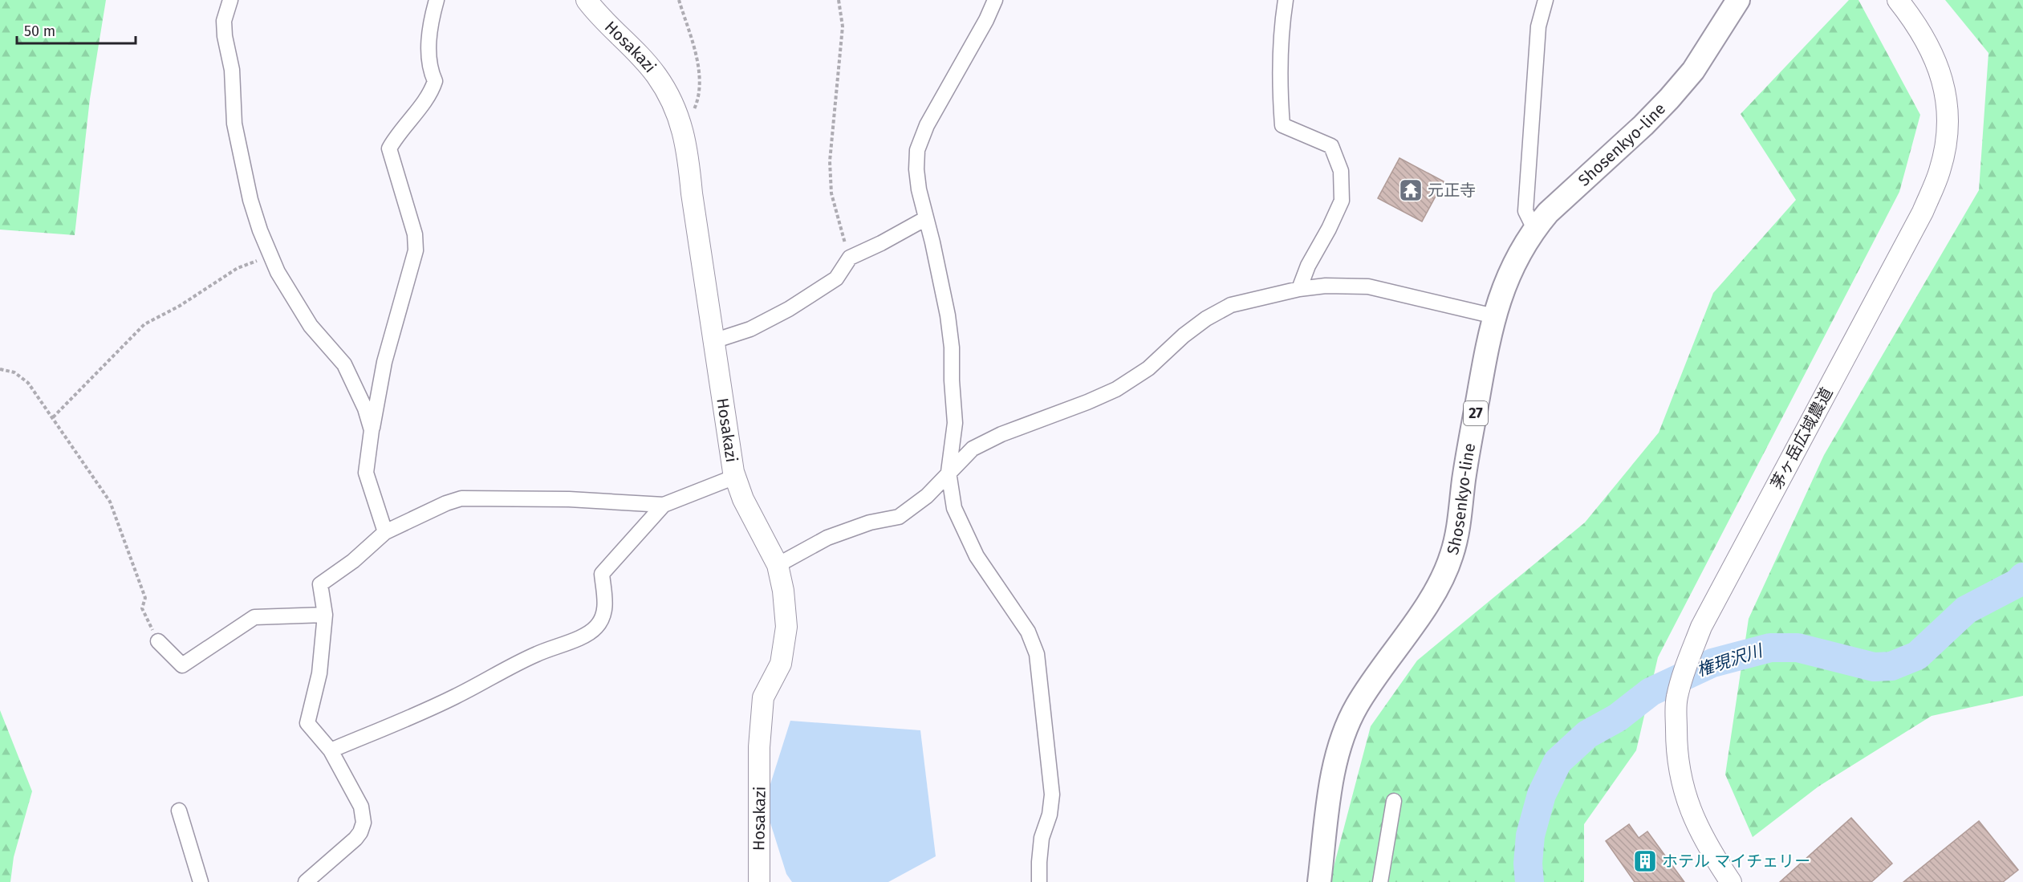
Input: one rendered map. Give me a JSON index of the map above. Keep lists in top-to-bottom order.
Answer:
{
  "streets": {
    "main road": [
      "Hosakazi",
      "Shosenkyo-line",
      "27",
      "茅ヶ岳広域農道"
    ]
  },
  "water": ["権現沢川"],
  "places": {
    "temple": ["元正寺"],
    "building": ["ホテル マイチェリー"]
  },
  "scale_bar": "50 m"
}
